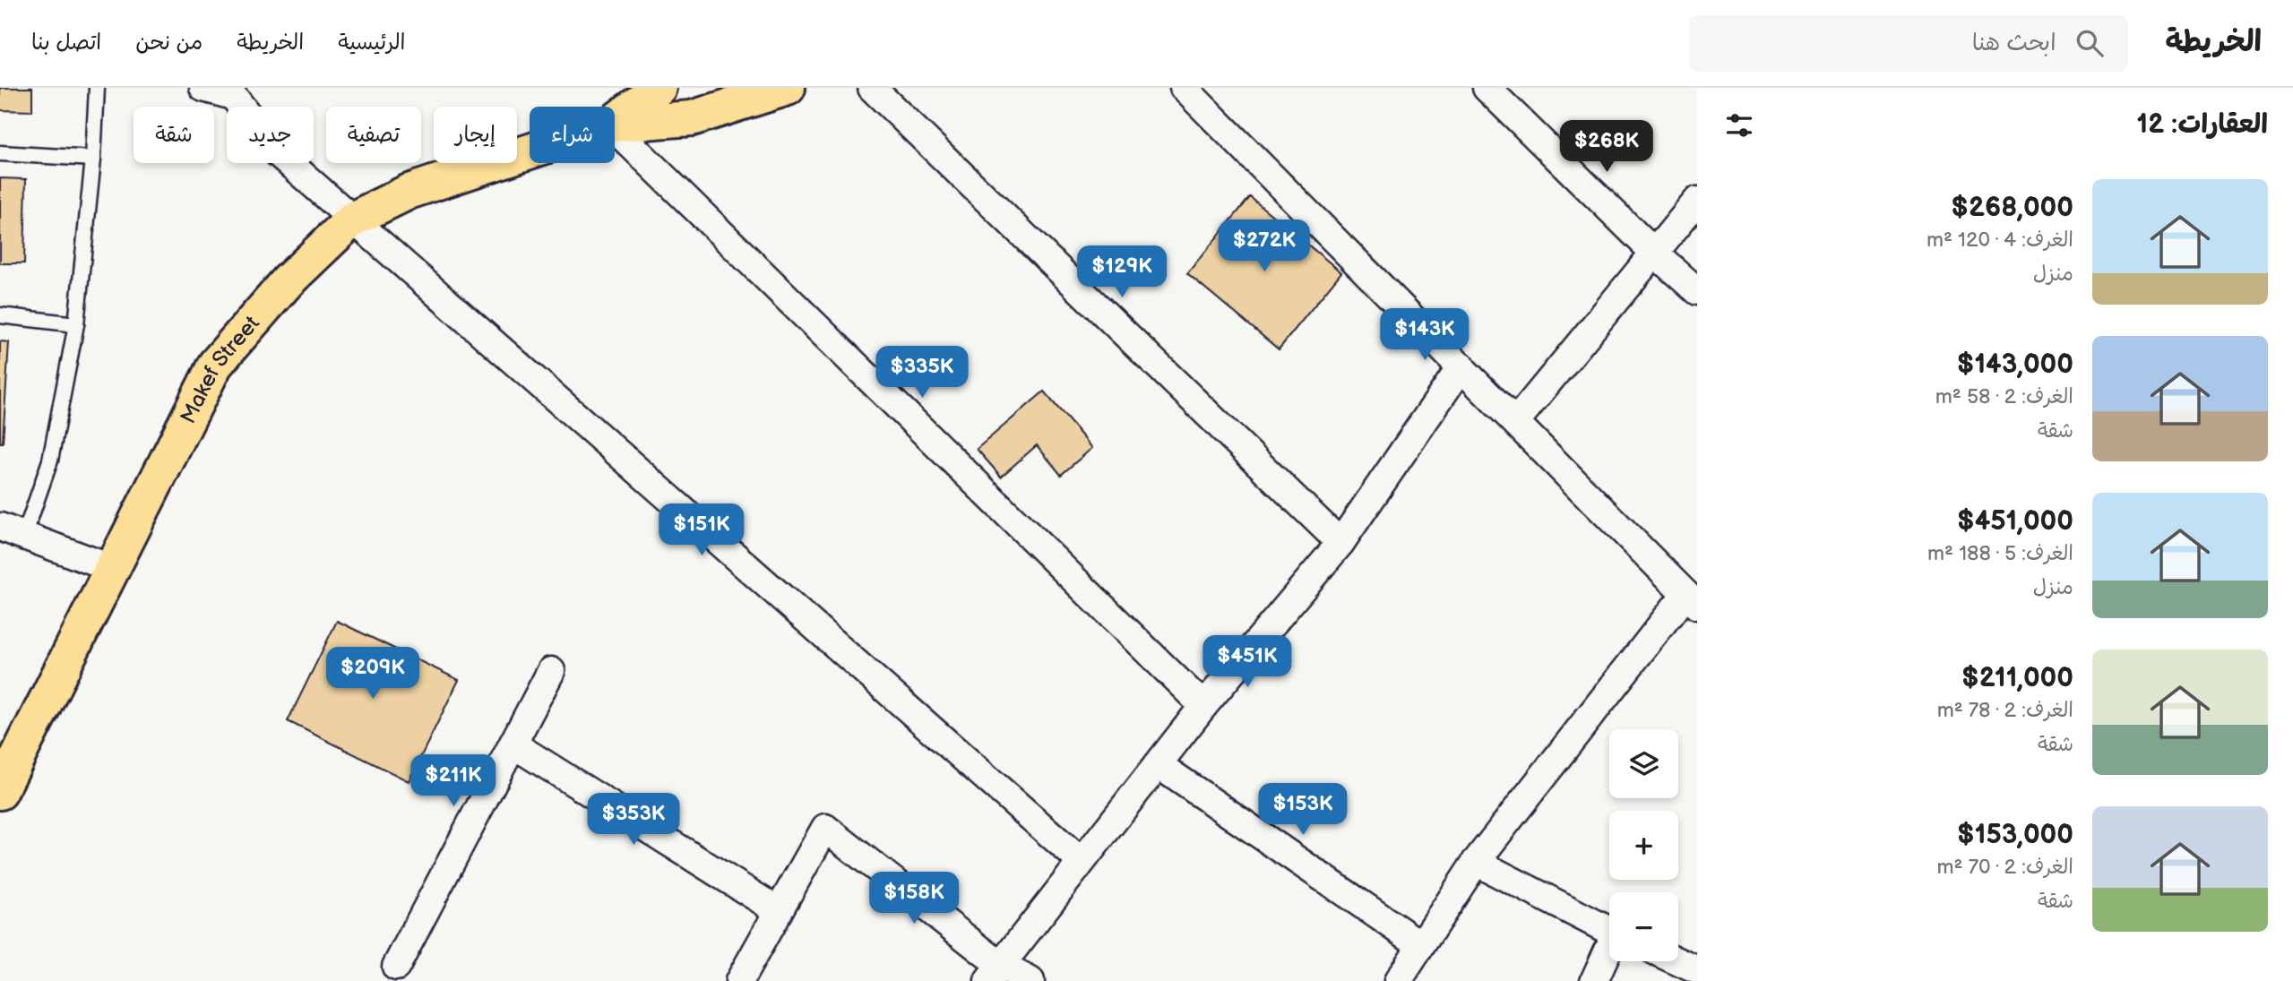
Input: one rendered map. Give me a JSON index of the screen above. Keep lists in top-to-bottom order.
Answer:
{
  "streets": {
    "main road": ["Makef Street"]
  },
  "page": {
    "header": "الخريطة",
    "search": "ابحث هنا",
    "nav": [
      "الرئيسية",
      "الخريطة",
      "من نحن",
      "اتصل بنا"
    ],
    "heading": "العقارات: 12",
    "chip": [
      "شراء",
      "إيجار",
      "تصفية",
      "جديد",
      "شقة"
    ],
    "price": [
      "$268K",
      "$272K",
      "$129K",
      "$143K",
      "$335K",
      "$151K",
      "$451K",
      "$209K",
      "$211K",
      "$153K",
      "$353K",
      "$158K"
    ],
    "list": [
      {
        "name": "$268,000",
        "note": "الغرف: 4 · 120 m² · منزل"
      },
      {
        "name": "$143,000",
        "note": "الغرف: 2 · 58 m² · شقة"
      },
      {
        "name": "$451,000",
        "note": "الغرف: 5 · 188 m² · منزل"
      },
      {
        "name": "$211,000",
        "note": "الغرف: 2 · 78 m² · شقة"
      },
      {
        "name": "$153,000",
        "note": "الغرف: 2 · 70 m² · شقة"
      }
    ],
    "map_buttons": ["+", "−"]
  }
}
